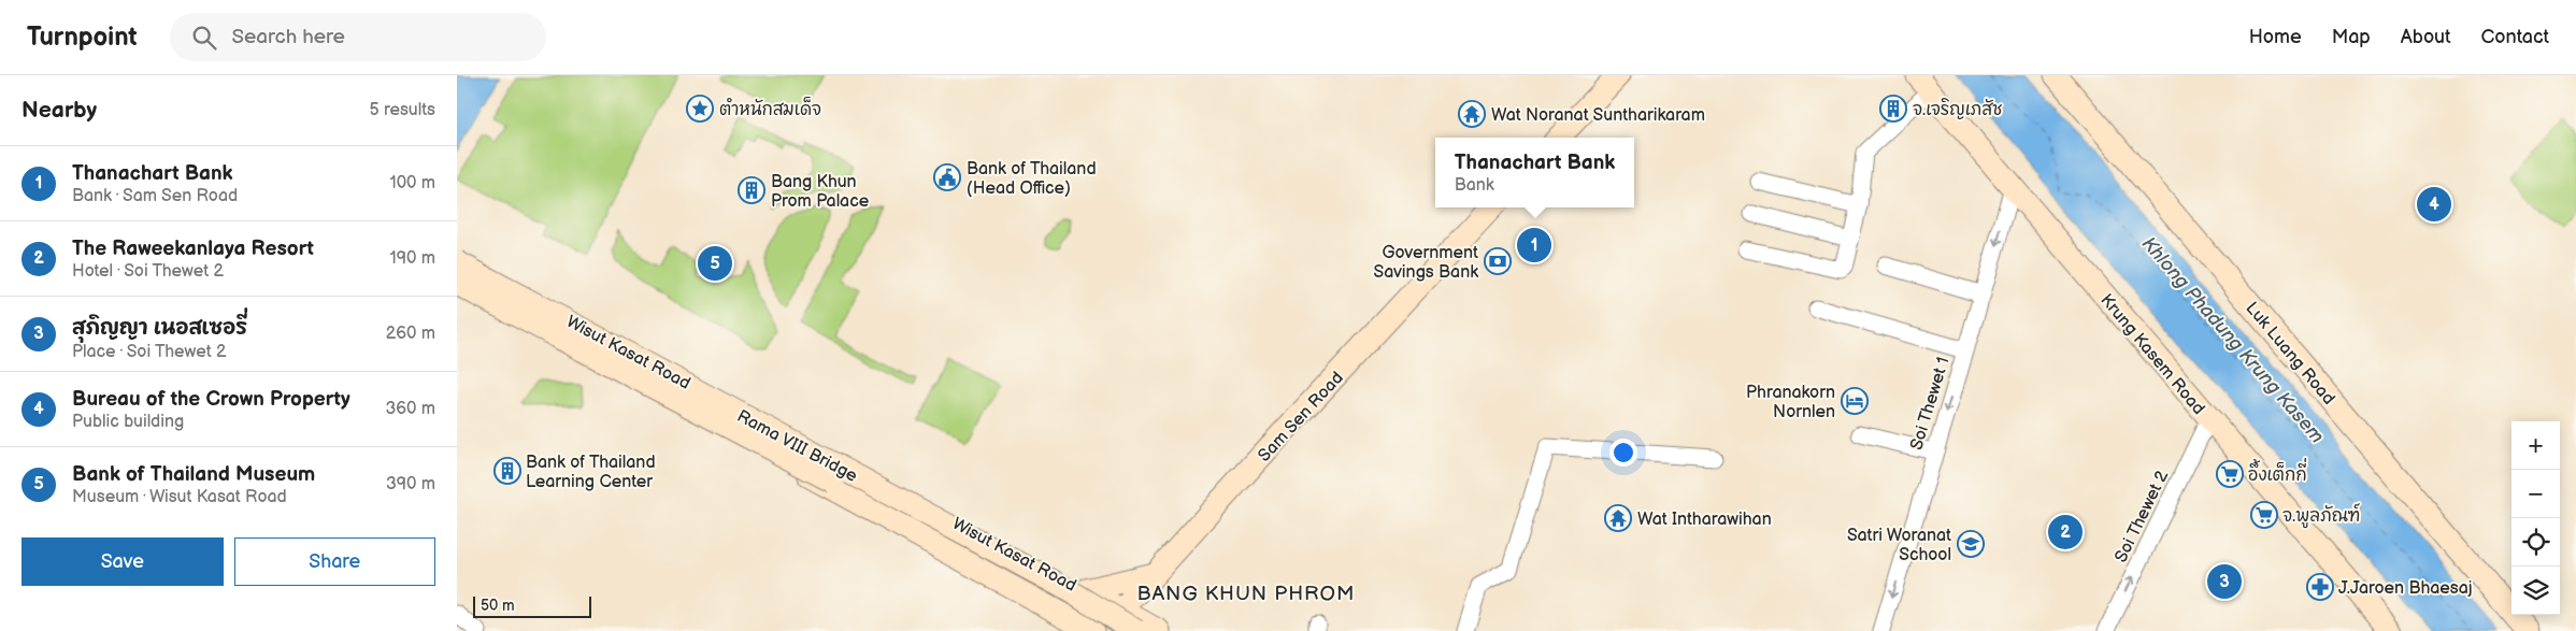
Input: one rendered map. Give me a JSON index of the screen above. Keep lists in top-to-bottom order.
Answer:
{
  "streets": {
    "main road": [
      "Wisut Kasat Road",
      "Luk Luang Road",
      "Krung Kasem Road",
      "Sam Sen Road",
      "Rama VIII Bridge"
    ],
    "street": ["Soi Thewet 1", "Soi Thewet 2"]
  },
  "crossings": [
    ["Wisut Kasat Road", "Sam Sen Road"],
    ["Krung Kasem Road", "Soi Thewet 1"],
    ["Krung Kasem Road", "Soi Thewet 2"],
    ["Sam Sen Road", "Rama VIII Bridge"]
  ],
  "one_way": ["Soi Thewet 1", "Soi Thewet 2"],
  "districts": ["BANG KHUN PHROM"],
  "water": ["Khlong Phadung Krung Kasem"],
  "places": {
    "place": ["ตำหนักสมเด็จ"],
    "building": ["จ.เจริญเภสัช", "Bang Khun Prom Palace", "Bank of Thailand Learning Center"],
    "temple": ["Wat Noranat Suntharikaram", "Wat Intharawihan"],
    "public building": ["Bank of Thailand (Head Office)"],
    "bank": ["Government Savings Bank"],
    "hotel": ["Phranakorn Nornlen"],
    "supermarket": ["อึ้งเต็กกี่", "จ.พูลภัณฑ์"],
    "school or university": ["Satri Woranat School"],
    "pharmacy": ["J.Jaroen Bhaesaj"]
  },
  "scale_bar": "50 m",
  "page": {
    "header": "Turnpoint",
    "search": "Search here",
    "nav": [
      "Home",
      "Map",
      "About",
      "Contact"
    ],
    "heading": ["Nearby", "5 results"],
    "popup": ["Thanachart Bank", "Bank"],
    "list": [
      {
        "mark": "1",
        "name": "Thanachart Bank",
        "note": "Bank · Sam Sen Road",
        "value": "100 m"
      },
      {
        "mark": "2",
        "name": "The Raweekanlaya Resort",
        "note": "Hotel · Soi Thewet 2",
        "value": "190 m"
      },
      {
        "mark": "3",
        "name": "สุภิญญา เนอสเซอรี่",
        "note": "Place · Soi Thewet 2",
        "value": "260 m"
      },
      {
        "mark": "4",
        "name": "Bureau of the Crown Property",
        "note": "Public building",
        "value": "360 m"
      },
      {
        "mark": "5",
        "name": "Bank of Thailand Museum",
        "note": "Museum · Wisut Kasat Road",
        "value": "390 m"
      }
    ],
    "pins": [
      "4",
      "1",
      "5",
      "2",
      "3"
    ],
    "map_buttons": ["+", "−"],
    "buttons": ["Save", "Share"],
    "scale": "50 m"
  }
}
